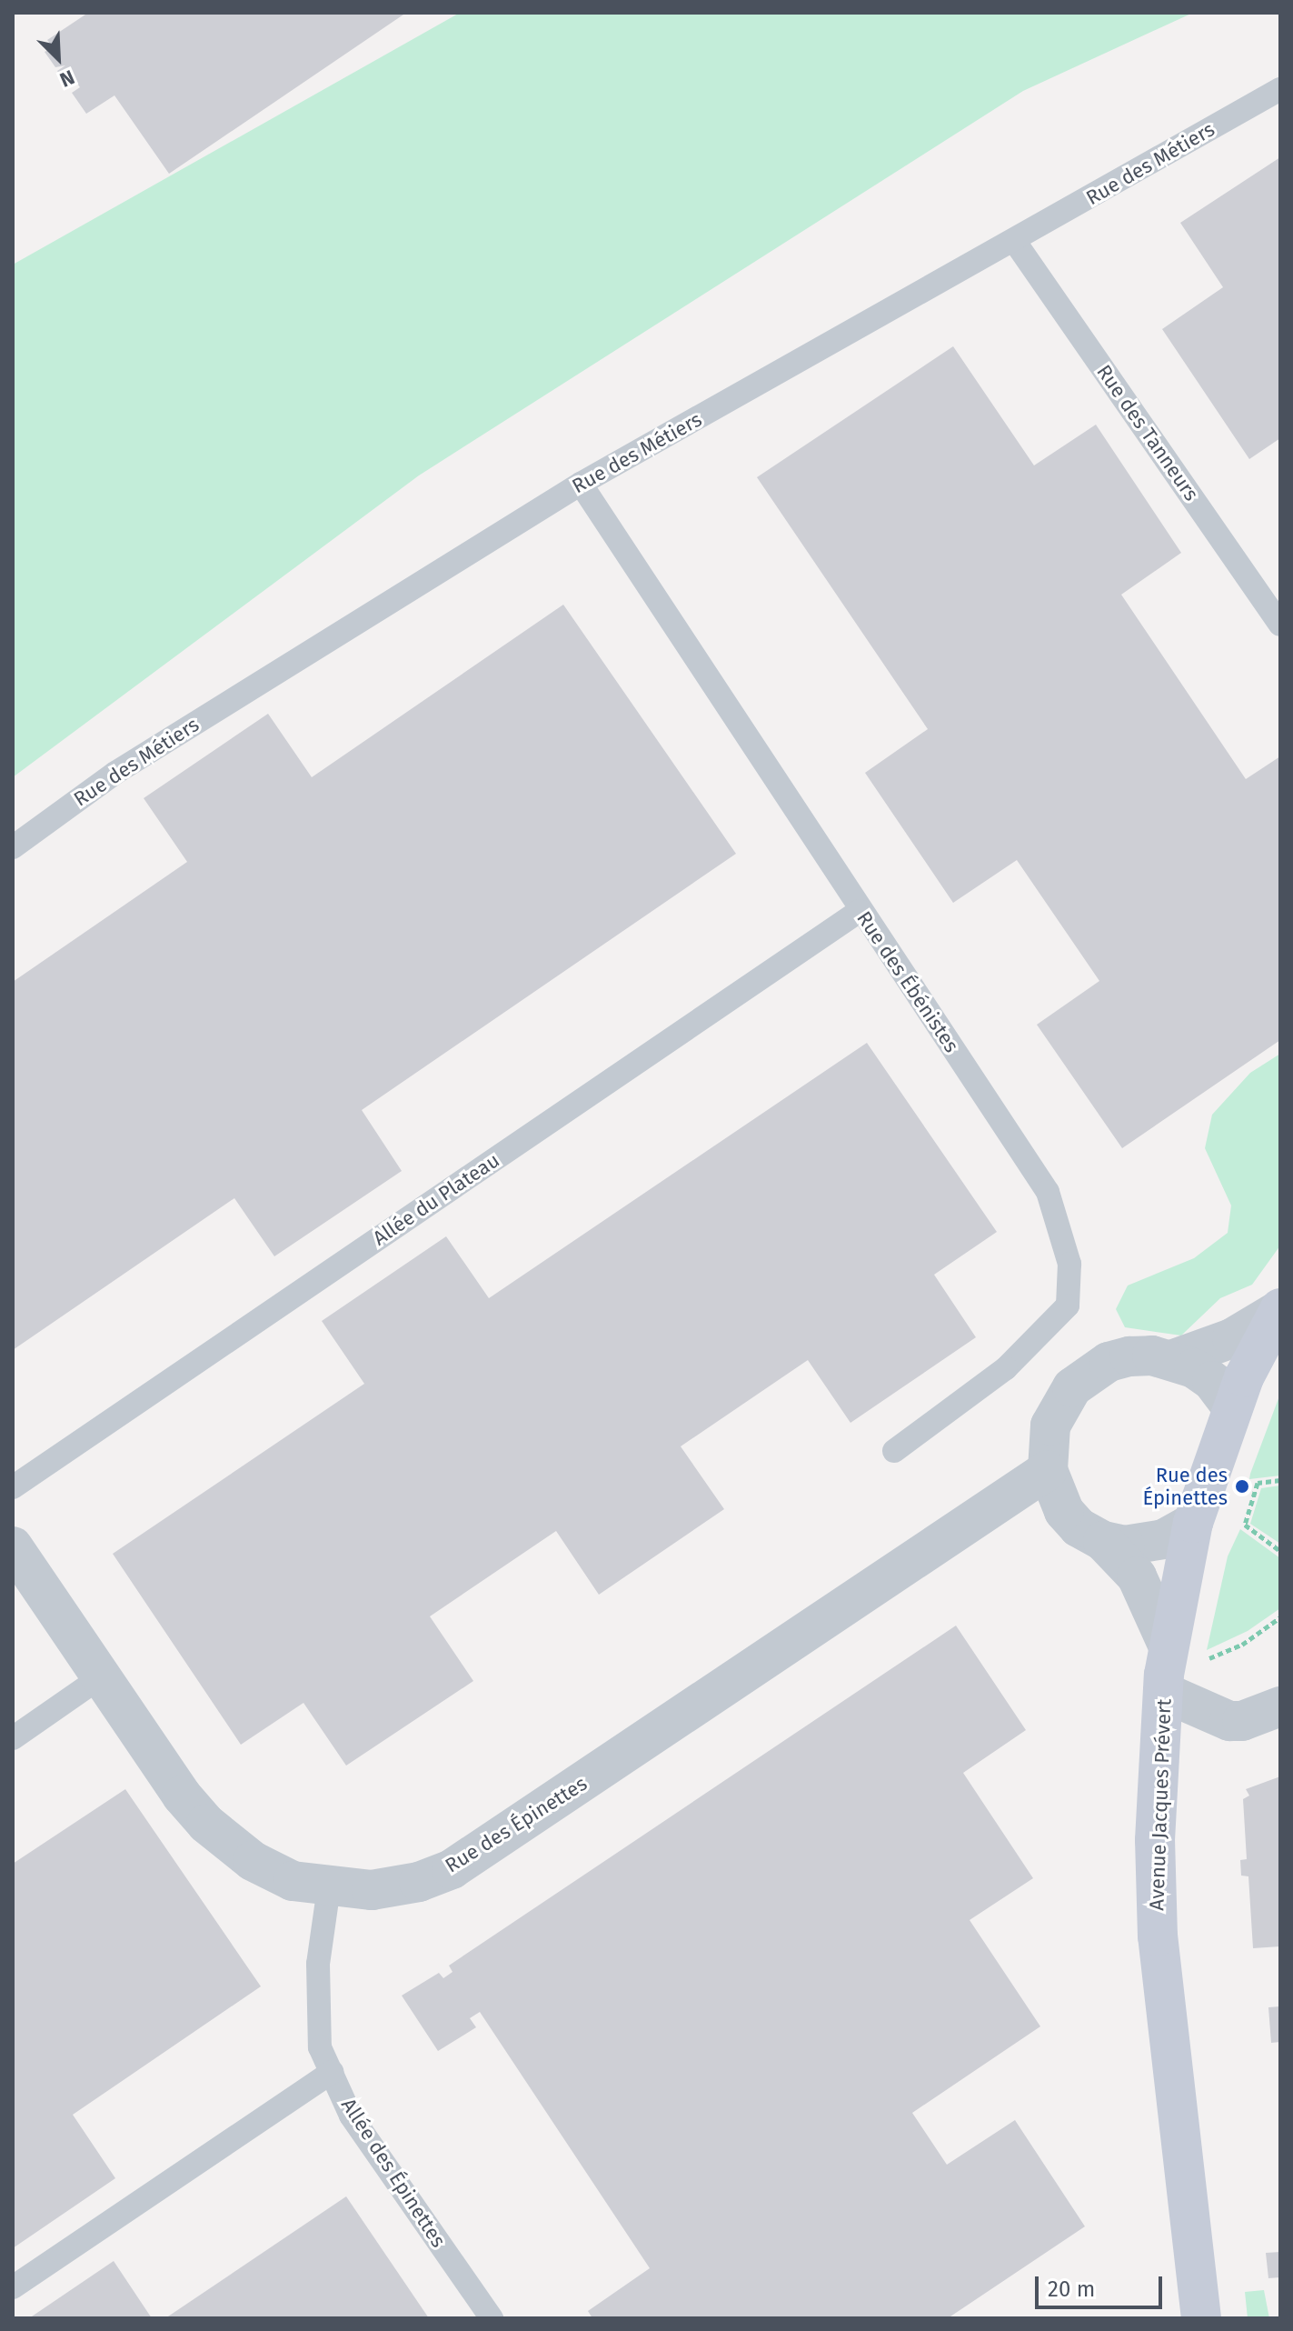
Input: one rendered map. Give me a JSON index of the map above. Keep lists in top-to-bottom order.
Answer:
{
  "streets": {
    "main road": ["Avenue Jacques Prévert"],
    "street": ["Rue des Épinettes"],
    "lane": [
      "Rue des Métiers",
      "Rue des Tanneurs",
      "Rue des Ébénistes",
      "Allée du Plateau",
      "Allée des Épinettes"
    ]
  },
  "crossings": [
    ["Rue des Métiers", "Rue des Tanneurs"],
    ["Rue des Métiers", "Rue des Ébénistes"],
    ["Rue des Ébénistes", "Allée du Plateau"],
    ["Avenue Jacques Prévert", "Rue des Épinettes"],
    ["Rue des Épinettes", "Allée des Épinettes"]
  ],
  "places": ["Rue des Épinettes"],
  "scale_bar": "20 m",
  "north": "bottom right"
}
